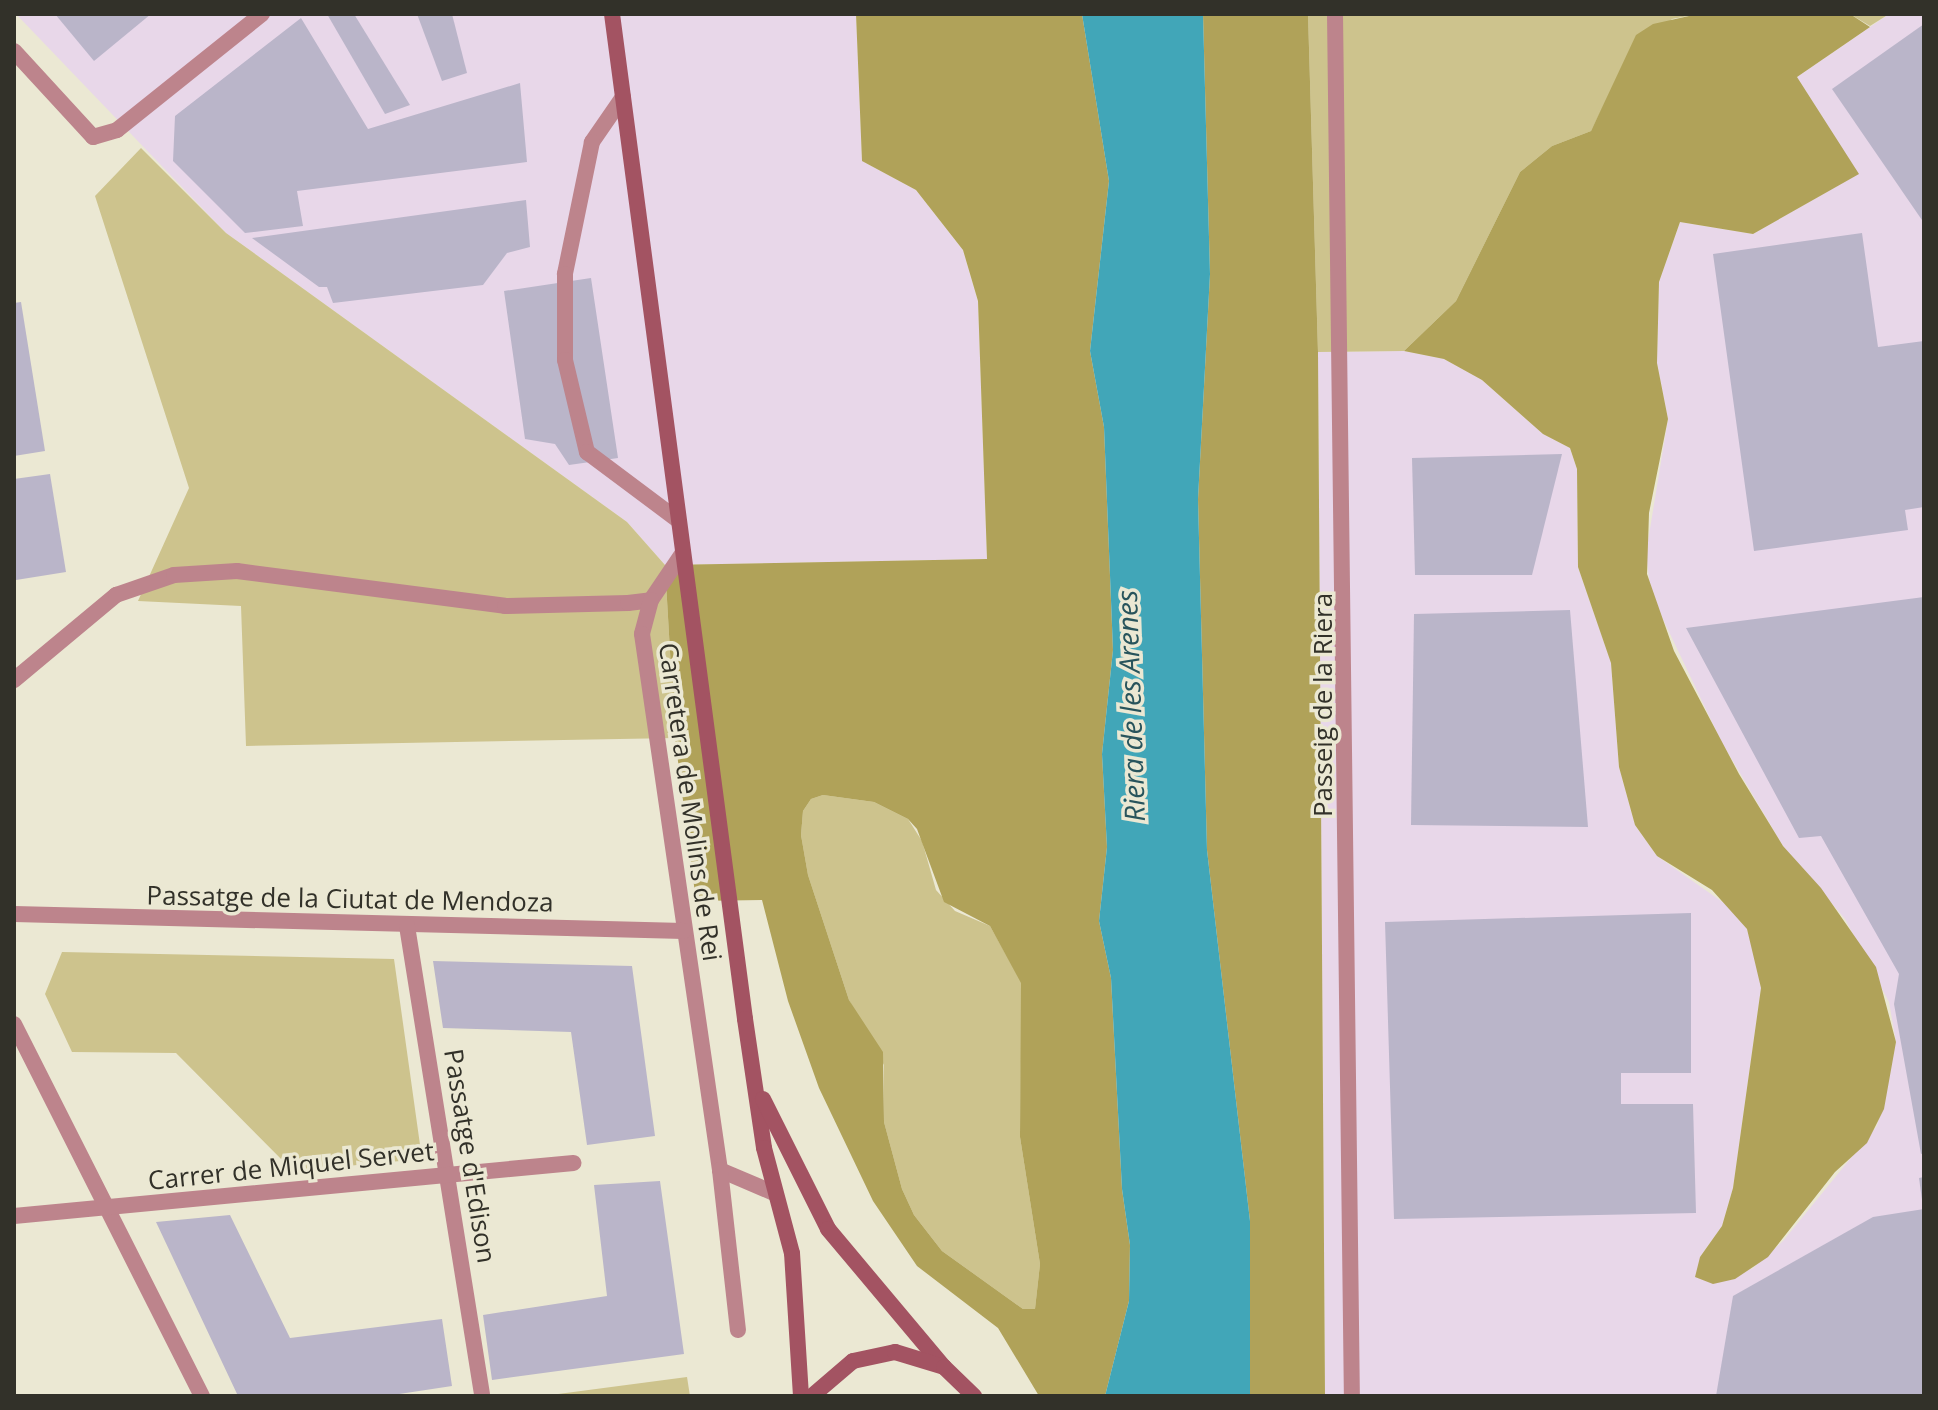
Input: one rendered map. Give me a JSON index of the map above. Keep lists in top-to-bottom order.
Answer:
{
  "streets": {
    "main road": ["Carretera de Molins de Rei"],
    "street": [
      "Passeig de la Riera",
      "Passatge de la Ciutat de Mendoza",
      "Passatge d'Edison",
      "Carrer de Miquel Servet"
    ]
  },
  "crossings": [
    ["Carretera de Molins de Rei", "Passatge de la Ciutat de Mendoza"],
    ["Passatge de la Ciutat de Mendoza", "Passatge d'Edison"],
    ["Passatge d'Edison", "Carrer de Miquel Servet"]
  ],
  "water": ["Riera de les Arenes"]
}
